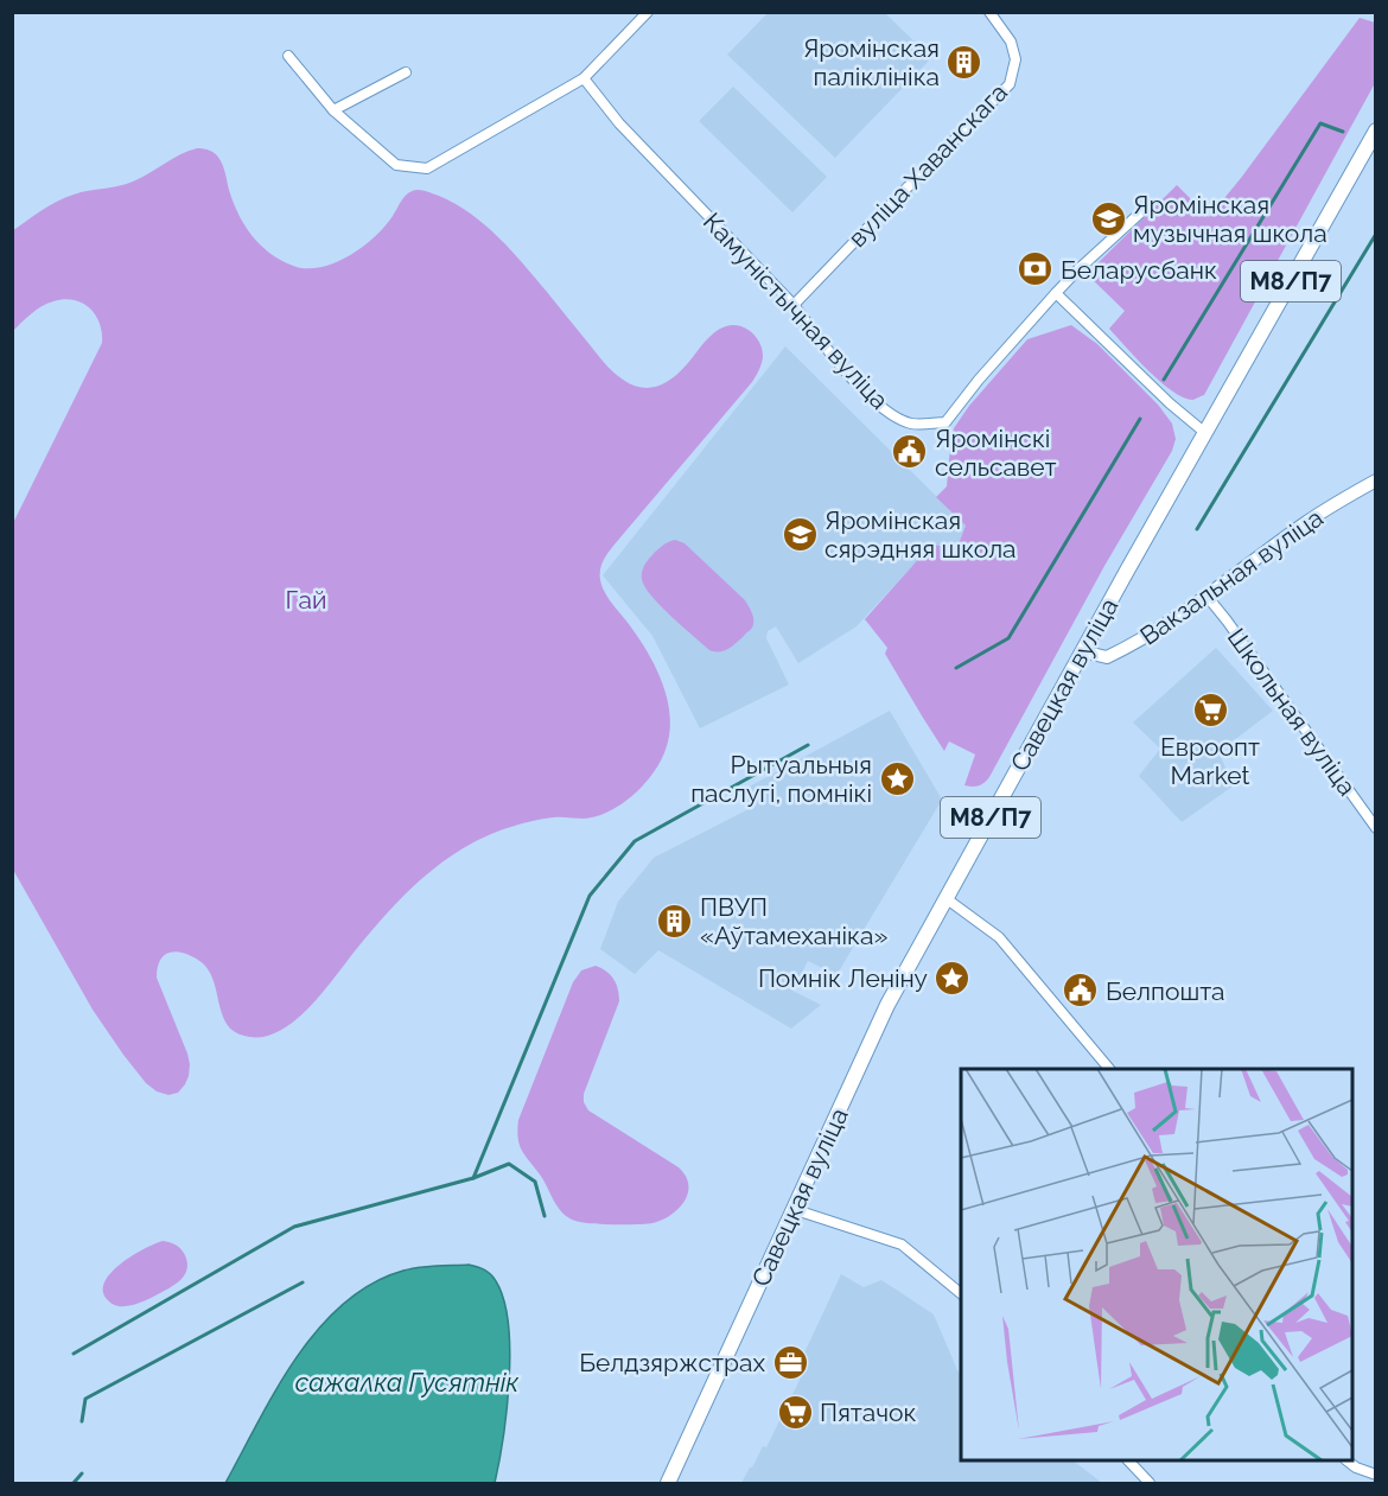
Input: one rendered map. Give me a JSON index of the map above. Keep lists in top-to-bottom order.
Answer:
{
  "streets": {
    "main road": ["М8/П7", "Савецкая вуліца"],
    "street": [
      "вуліца Хаванскага",
      "Камуністычная вуліца",
      "Вакзальная вуліца",
      "Школьная вуліца"
    ]
  },
  "crossings": [
    ["вуліца Хаванскага", "Камуністычная вуліца"],
    ["Вакзальная вуліца", "Савецкая вуліца"],
    ["Вакзальная вуліца", "Школьная вуліца"]
  ],
  "water": ["сажалка Гусятнік"],
  "parks": ["Гай"],
  "places": {
    "building": ["Яромінская паліклініка", "ПВУП «Аўтамеханіка»"],
    "school or university": ["Яромінская музычная школа", "Яромінская сярэдняя школа"],
    "bank": ["Беларусбанк"],
    "public building": ["Яромінскі сельсавет", "Белпошта"],
    "supermarket": ["Евроопт Market", "Пятачок"],
    "place": ["Рытуальныя паслугі, помнікі", "Помнік Леніну"],
    "office": ["Белдзяржстрах"]
  }
}
